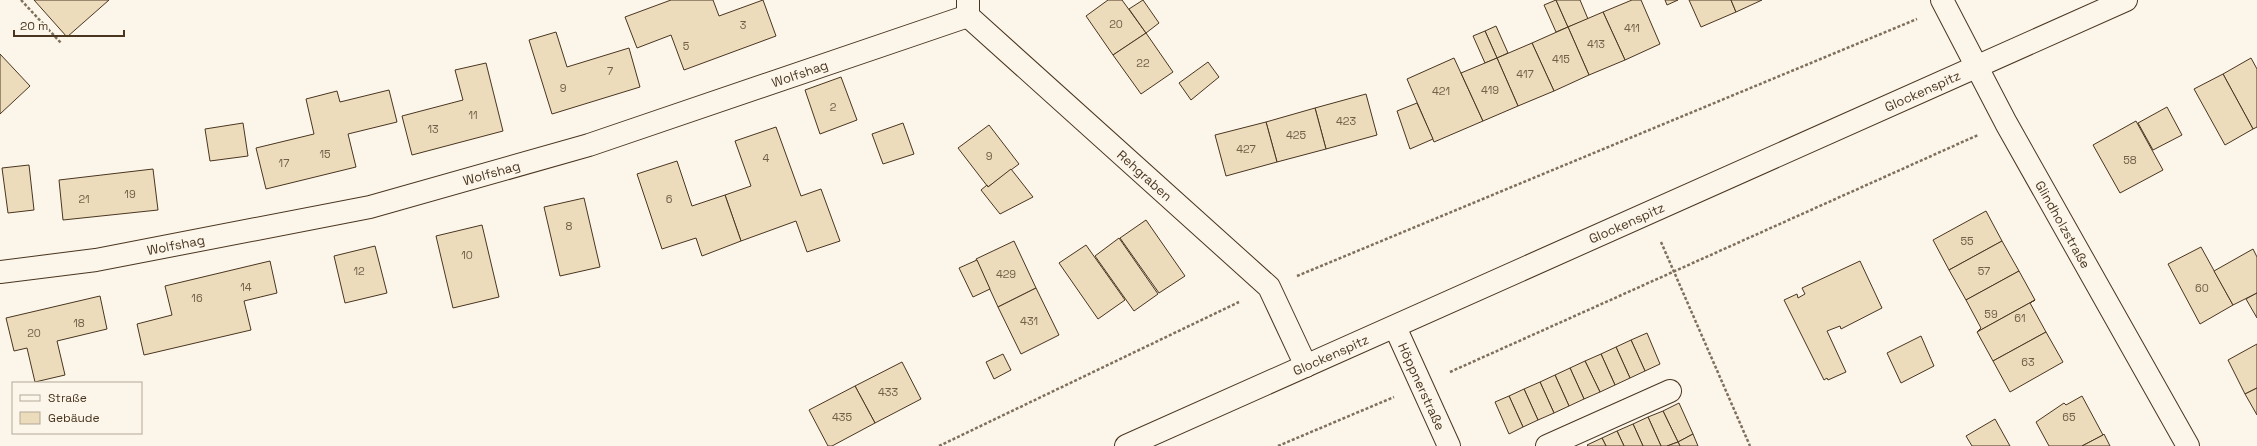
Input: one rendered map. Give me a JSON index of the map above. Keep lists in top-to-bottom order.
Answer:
{
  "streets": {
    "street": [
      "Wolfshag",
      "Glockenspitz",
      "Rehgraben",
      "Glindholzstraße",
      "Höppnerstraße"
    ]
  },
  "crossings": [
    ["Wolfshag", "Rehgraben"],
    ["Glockenspitz", "Rehgraben"],
    ["Glockenspitz", "Glindholzstraße"],
    ["Glockenspitz", "Höppnerstraße"]
  ],
  "house_numbers": [
    "20",
    "3",
    "411",
    "413",
    "5",
    "415",
    "22",
    "7",
    "417",
    "9",
    "419",
    "421",
    "2",
    "11",
    "423",
    "13",
    "425",
    "427",
    "15",
    "9",
    "4",
    "58",
    "17",
    "19",
    "21",
    "6",
    "8",
    "55",
    "10",
    "12",
    "57",
    "429",
    "14",
    "60",
    "16",
    "59",
    "61",
    "431",
    "18",
    "20",
    "63",
    "433",
    "435",
    "65"
  ],
  "legend": ["Straße", "Gebäude"],
  "scale_bar": "20 m"
}
